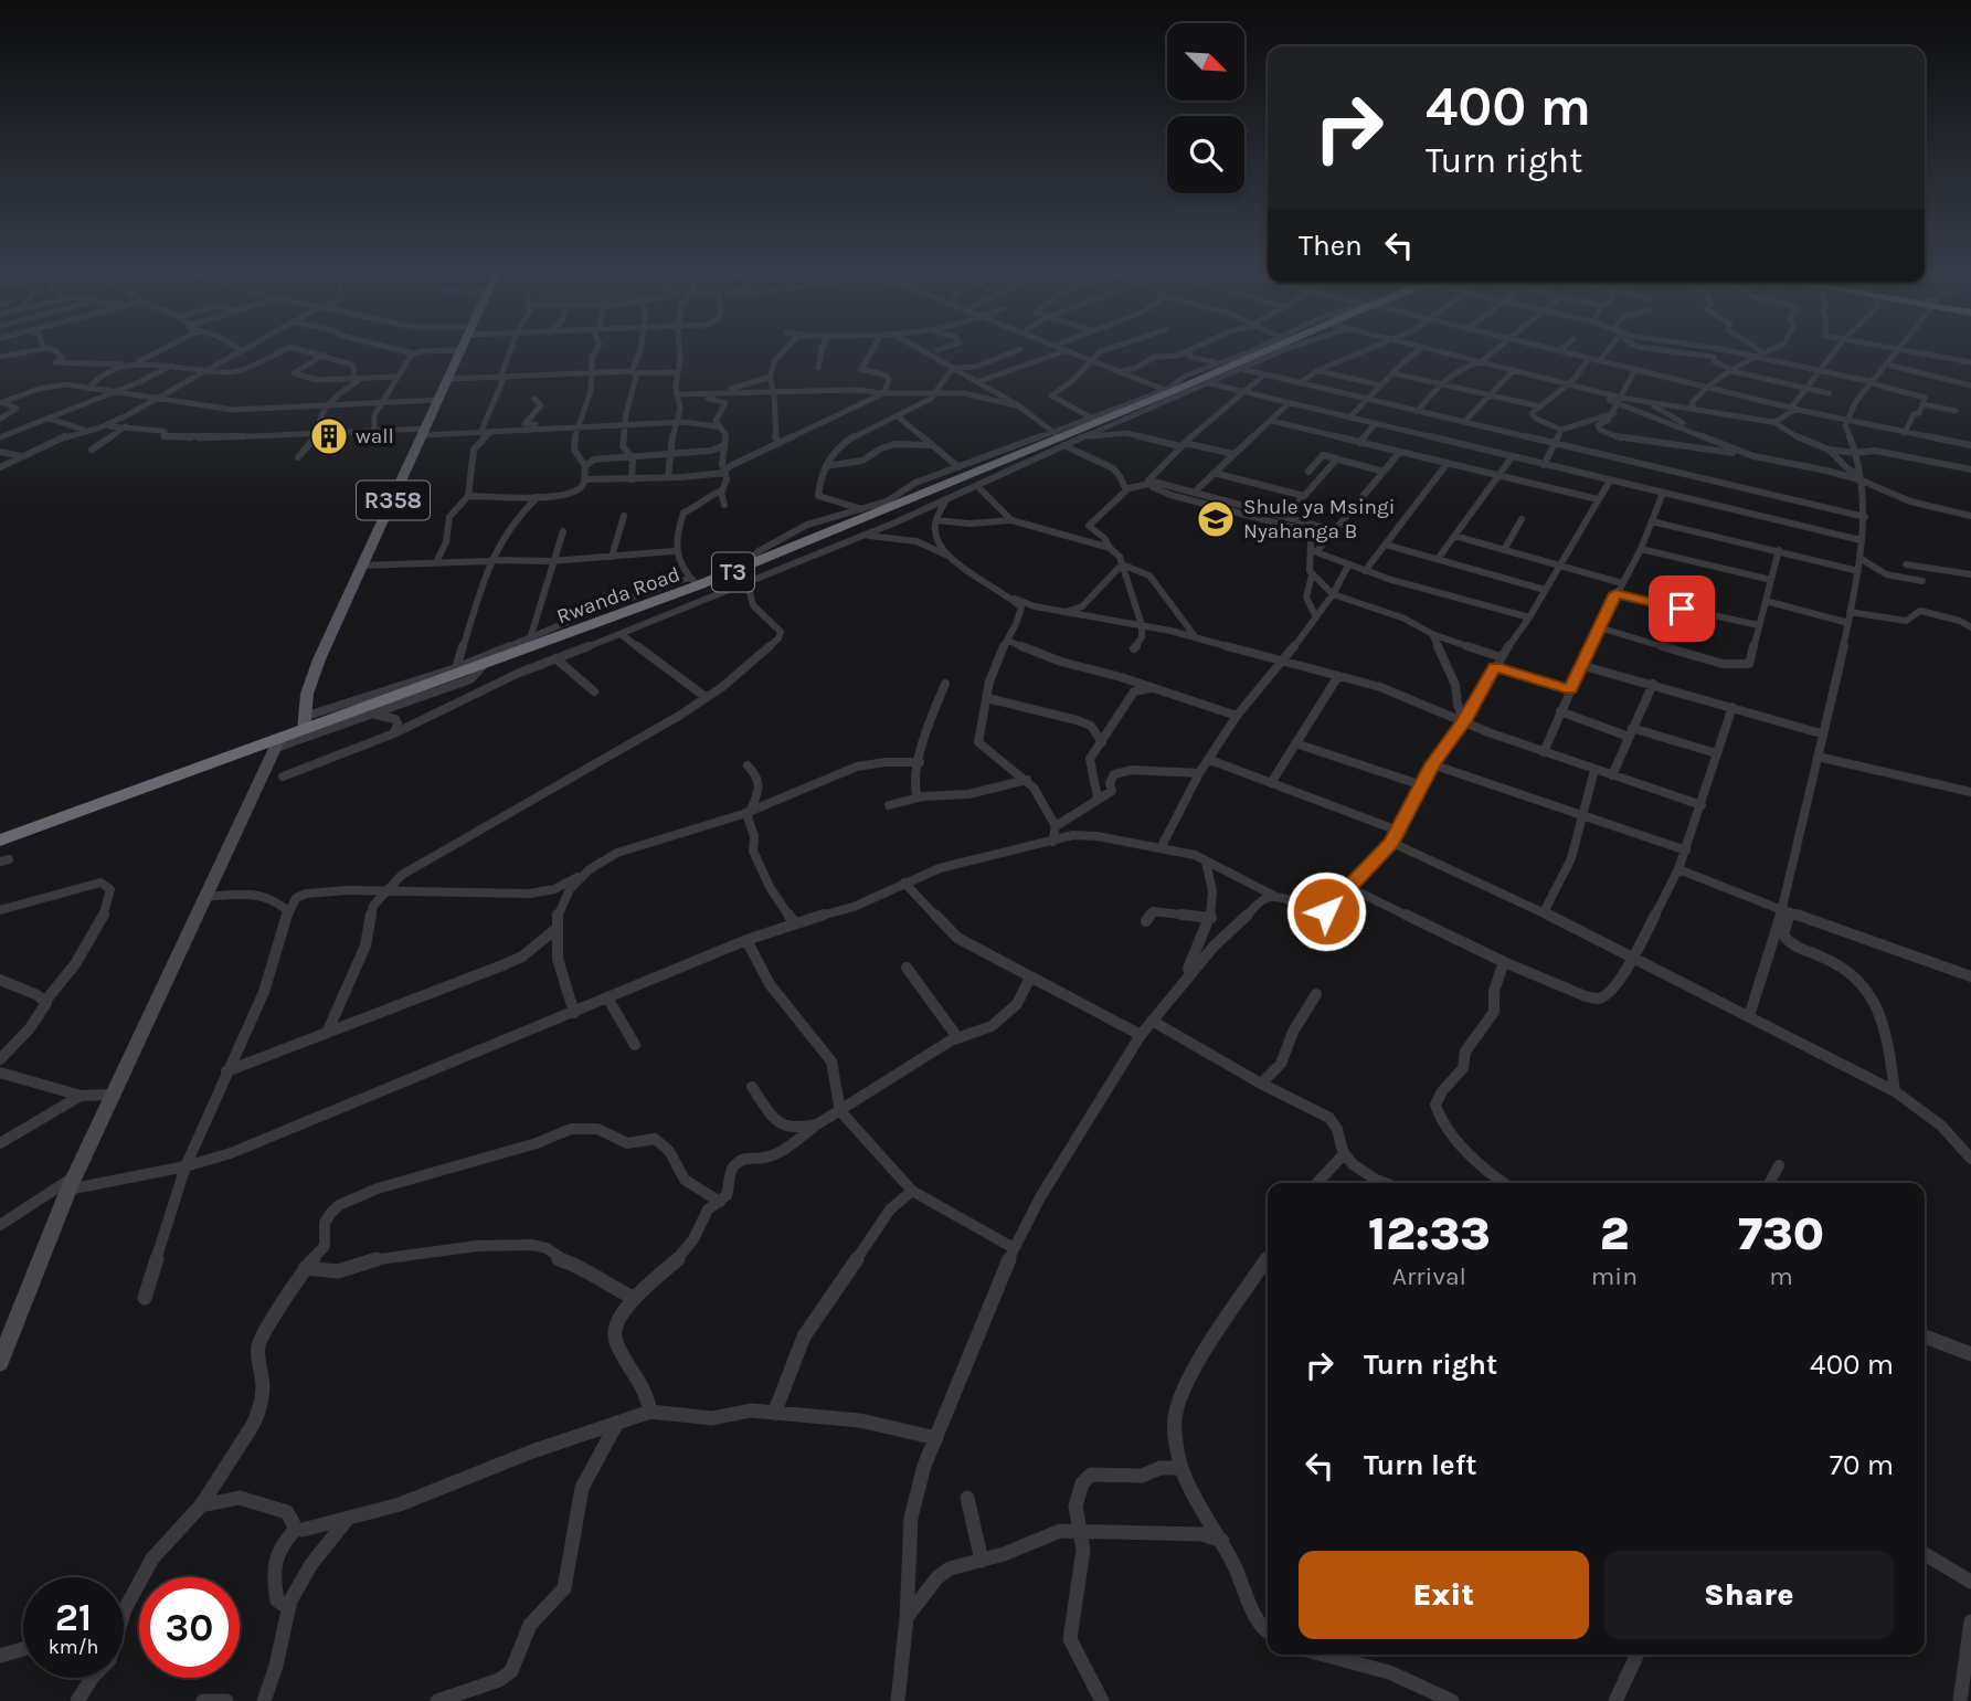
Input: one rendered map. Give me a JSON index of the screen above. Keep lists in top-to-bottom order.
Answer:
{
  "streets": {
    "highway": ["T3", "Rwanda Road"],
    "main road": ["R358"]
  },
  "crossings": [
    ["R358", "Rwanda Road"]
  ],
  "places": {
    "building": ["wall"],
    "school or university": ["Shule ya Msingi Nyahanga B"]
  },
  "north": "bottom right",
  "page": {
    "turn": ["400 m", "Turn right"],
    "then": "Then",
    "eta": [
      "12:33",
      "Arrival",
      "2",
      "min",
      "730",
      "m"
    ],
    "list": [
      {
        "name": "Turn right",
        "value": "400 m"
      },
      {
        "name": "Turn left",
        "value": "70 m"
      }
    ],
    "buttons": ["Exit", "Share"],
    "speed": "21 km/h",
    "limit": "30"
  }
}
